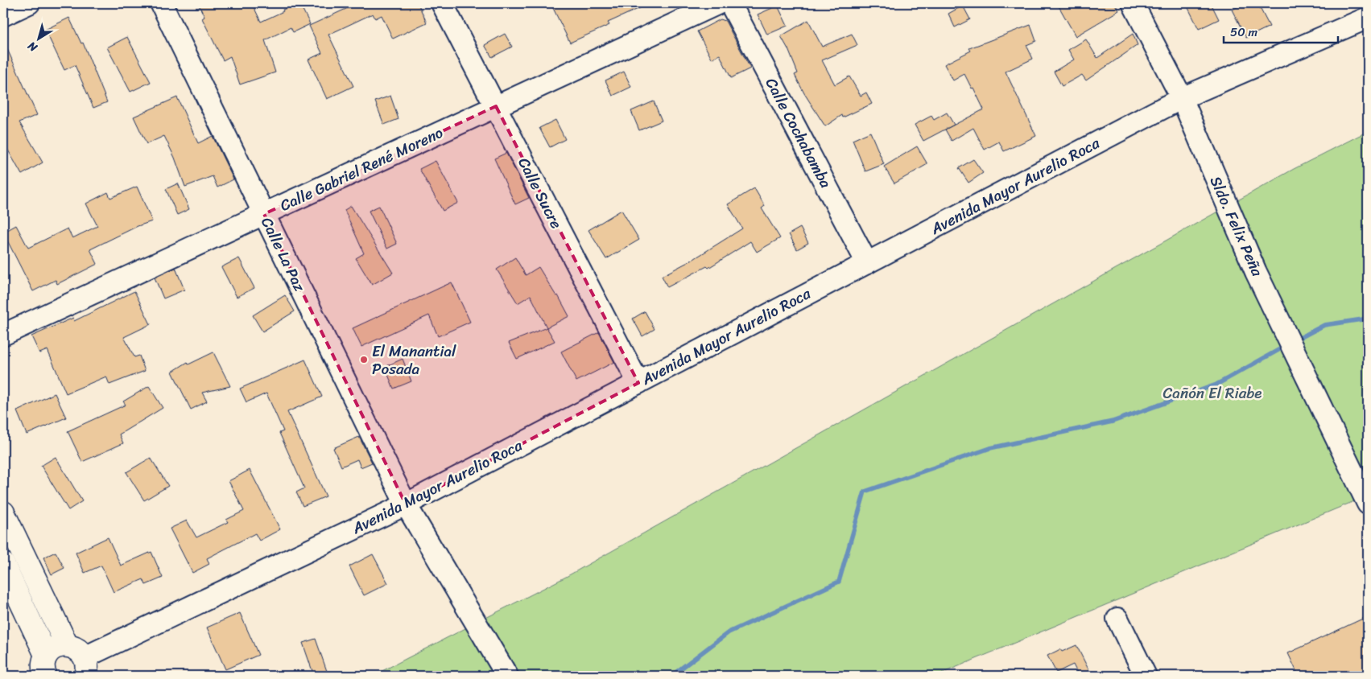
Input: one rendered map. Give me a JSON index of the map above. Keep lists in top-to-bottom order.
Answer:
{
  "streets": {
    "street": [
      "Calle Cochabamba",
      "Calle Gabriel René Moreno",
      "Avenida Mayor Aurelio Roca",
      "Calle Sucre",
      "Sldo. Felix Peña",
      "Calle La Paz"
    ]
  },
  "crossings": [
    ["Calle Cochabamba", "Avenida Mayor Aurelio Roca"],
    ["Calle Gabriel René Moreno", "Calle Sucre"],
    ["Calle Gabriel René Moreno", "Calle La Paz"],
    ["Avenida Mayor Aurelio Roca", "Calle Sucre"],
    ["Avenida Mayor Aurelio Roca", "Sldo. Felix Peña"],
    ["Avenida Mayor Aurelio Roca", "Calle La Paz"]
  ],
  "parks": ["Cañón El Riabe"],
  "places": ["El Manantial Posada"],
  "scale_bar": "50 m",
  "north": "bottom left"
}
